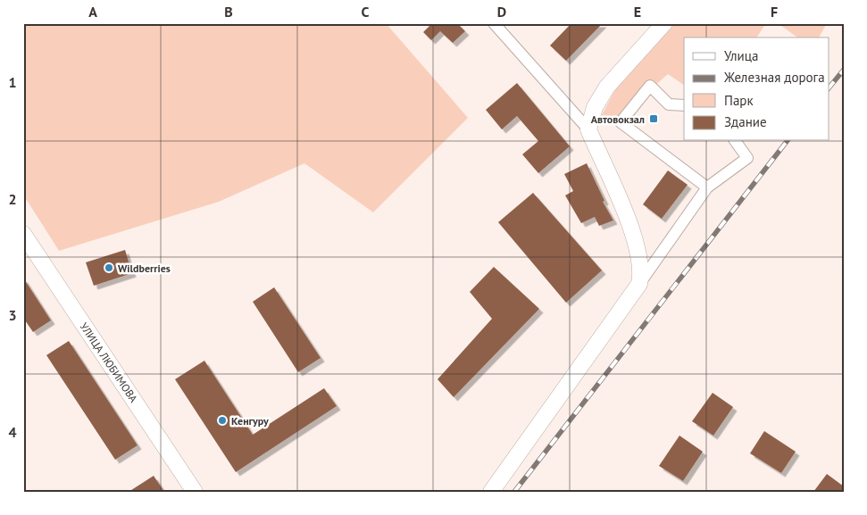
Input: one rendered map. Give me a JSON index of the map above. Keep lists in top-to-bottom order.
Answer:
{
  "streets": {
    "street": ["УЛИЦА ЛЮБИМОВА"]
  },
  "places": {
    "transit": ["Автовокзал"],
    "other": ["Wildberries", "Кенгуру"]
  },
  "legend": [
    "Улица",
    "Железная дорога",
    "Парк",
    "Здание"
  ],
  "grid": {
    "columns": [
      "A",
      "B",
      "C",
      "D",
      "E",
      "F"
    ],
    "rows": [
      "1",
      "2",
      "3",
      "4"
    ]
  }
}
